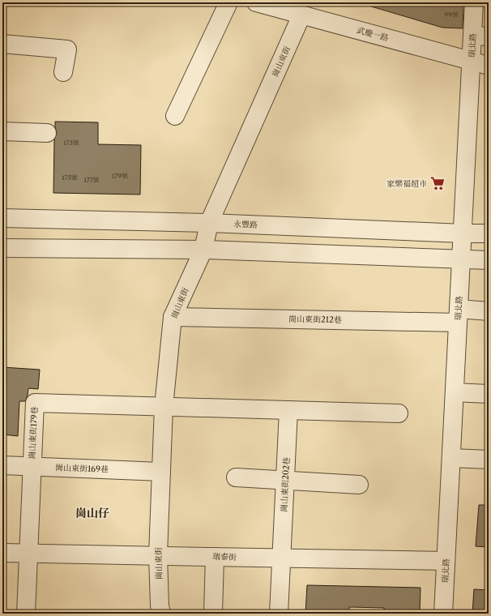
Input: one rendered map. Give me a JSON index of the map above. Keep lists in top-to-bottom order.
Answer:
{
  "streets": {
    "street": [
      "武慶一路",
      "瑞北路",
      "崗山東街",
      "永豐路",
      "崗山東街212巷",
      "崗山東街179巷",
      "崗山東街169巷",
      "崗山東街202巷",
      "瑞泰街"
    ]
  },
  "crossings": [
    ["武慶一路", "瑞北路"],
    ["武慶一路", "崗山東街"],
    ["瑞北路", "永豐路"],
    ["瑞北路", "崗山東街212巷"],
    ["瑞北路", "瑞泰街"],
    ["崗山東街", "永豐路"],
    ["崗山東街", "崗山東街212巷"],
    ["崗山東街", "崗山東街179巷"],
    ["崗山東街", "崗山東街169巷"],
    ["崗山東街", "瑞泰街"],
    ["崗山東街179巷", "崗山東街169巷"],
    ["崗山東街179巷", "瑞泰街"],
    ["崗山東街202巷", "瑞泰街"]
  ],
  "districts": ["崗山仔"],
  "places": {
    "supermarket": ["家樂福超市"]
  },
  "house_numbers": [
    "99號",
    "173號",
    "179號",
    "175號",
    "177號"
  ]
}
